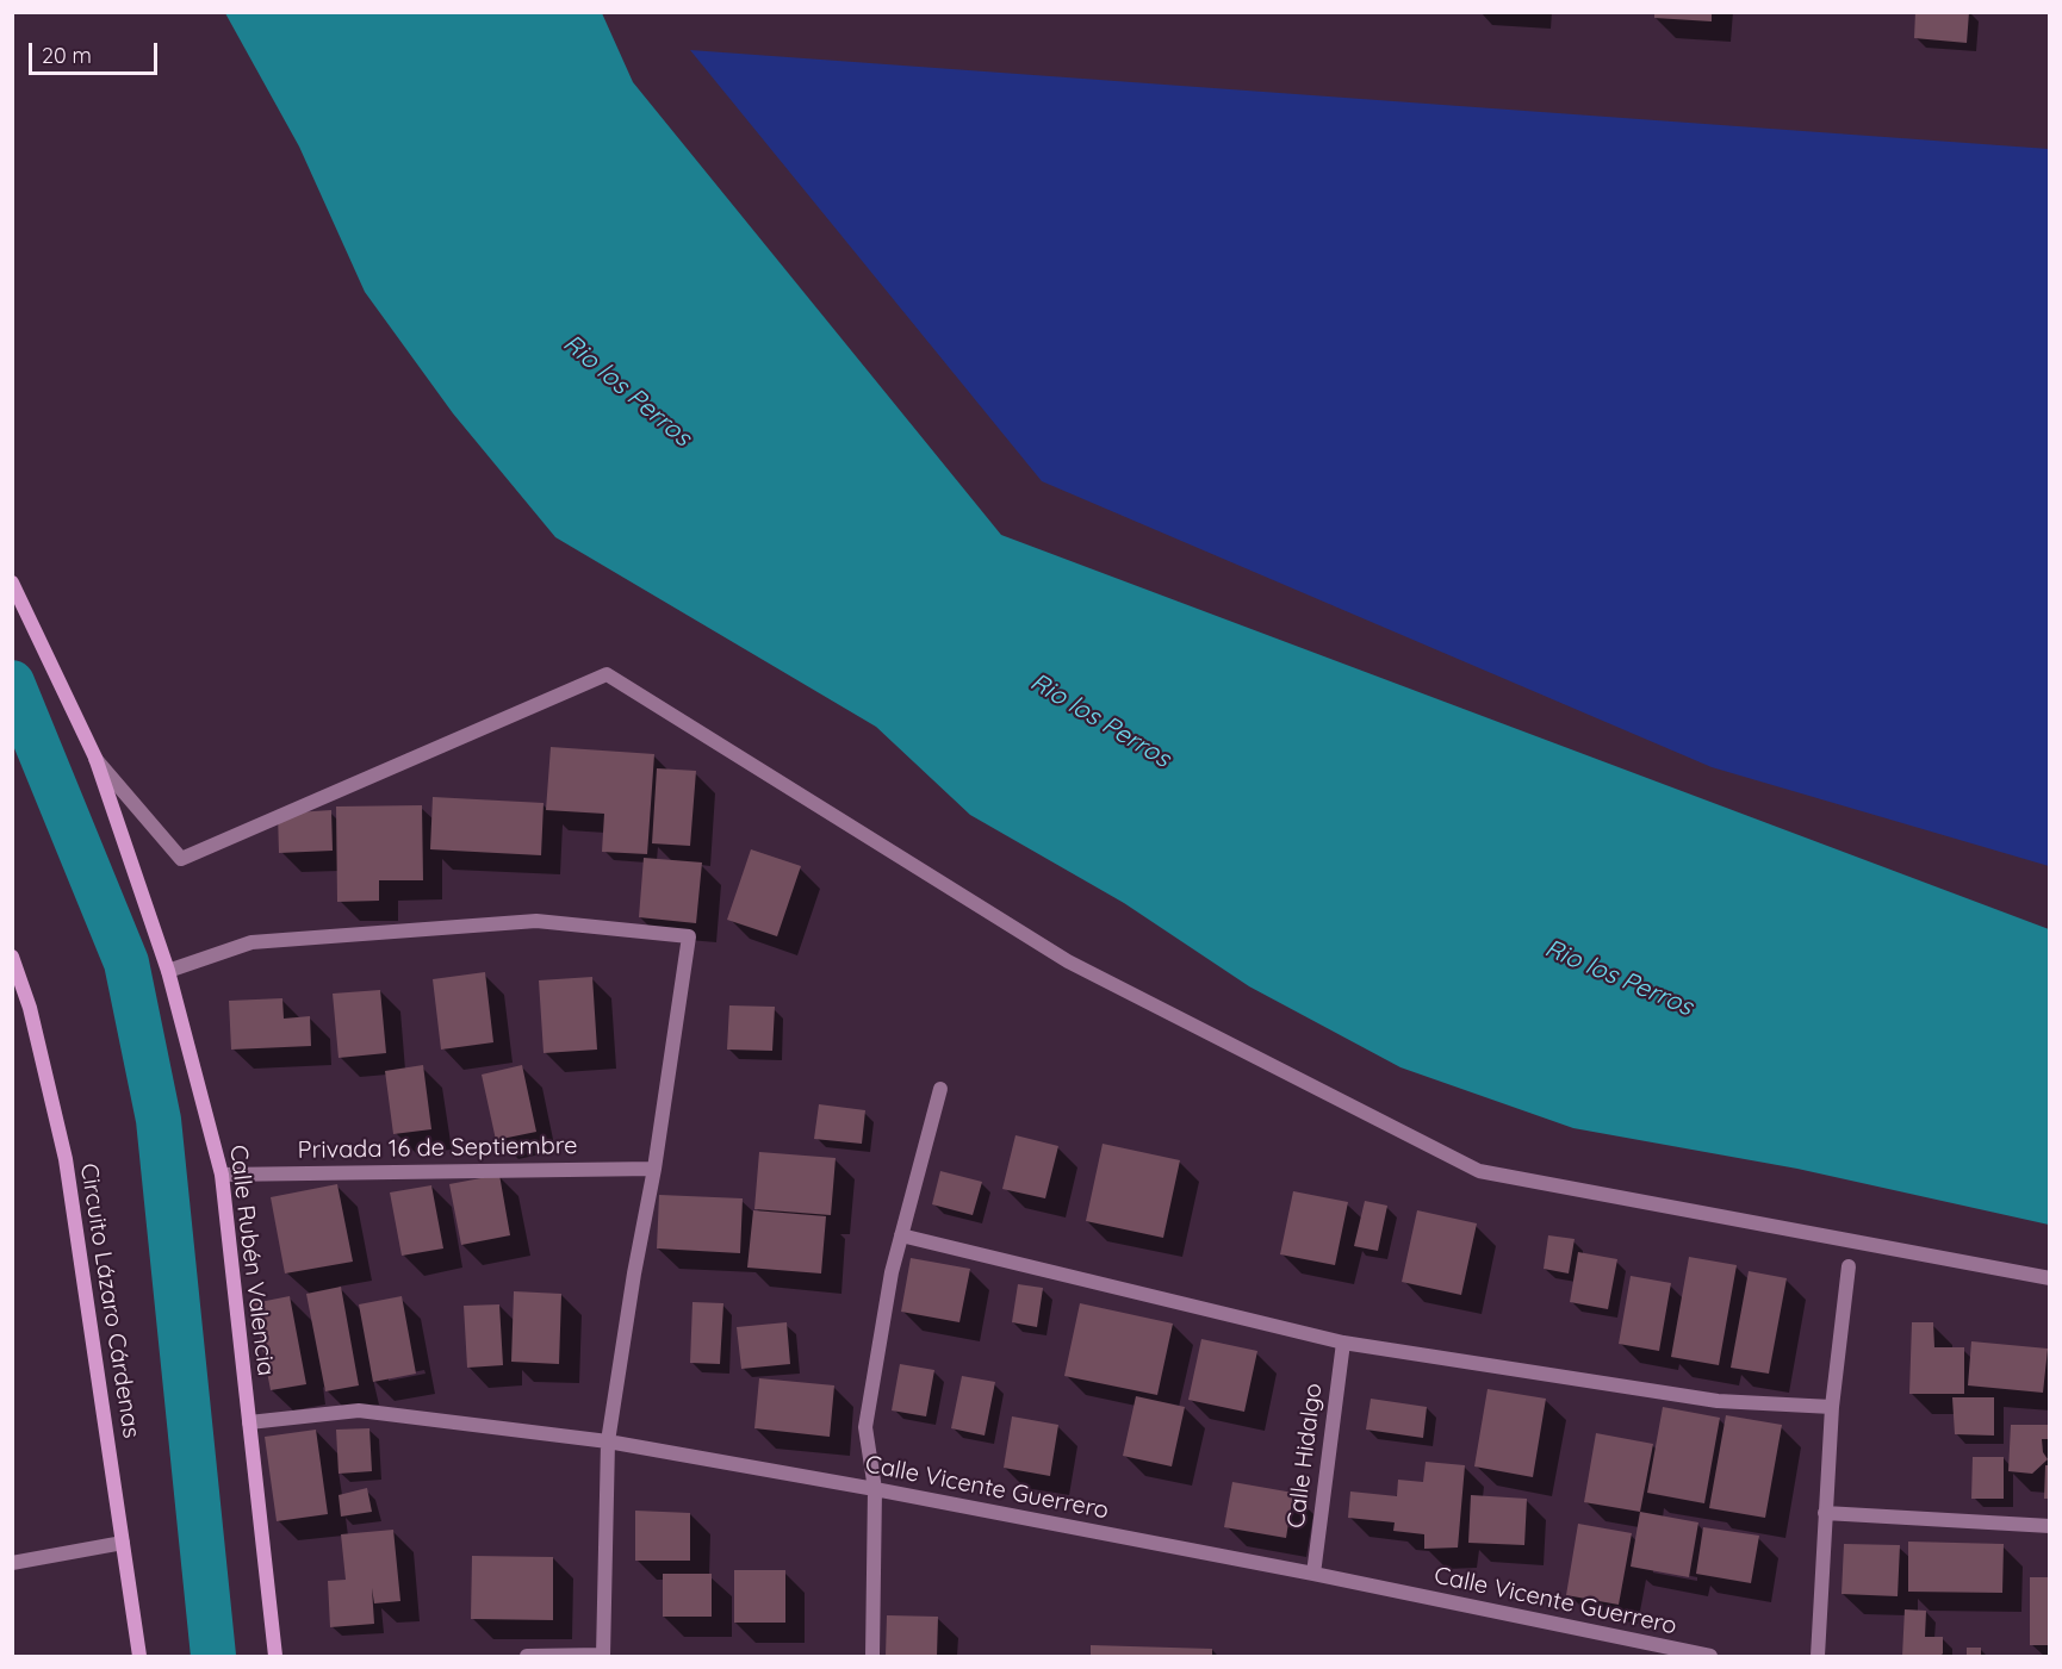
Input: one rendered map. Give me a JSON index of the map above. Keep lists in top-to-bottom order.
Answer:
{
  "streets": {
    "street": [
      "Privada 16 de Septiembre",
      "Calle Rubén Valencia",
      "Circuito Lázaro Cárdenas",
      "Calle Hidalgo",
      "Calle Vicente Guerrero"
    ]
  },
  "crossings": [
    ["Privada 16 de Septiembre", "Calle Rubén Valencia"],
    ["Calle Rubén Valencia", "Calle Vicente Guerrero"],
    ["Calle Hidalgo", "Calle Vicente Guerrero"]
  ],
  "water": ["Rio los Perros"],
  "scale_bar": "20 m"
}
